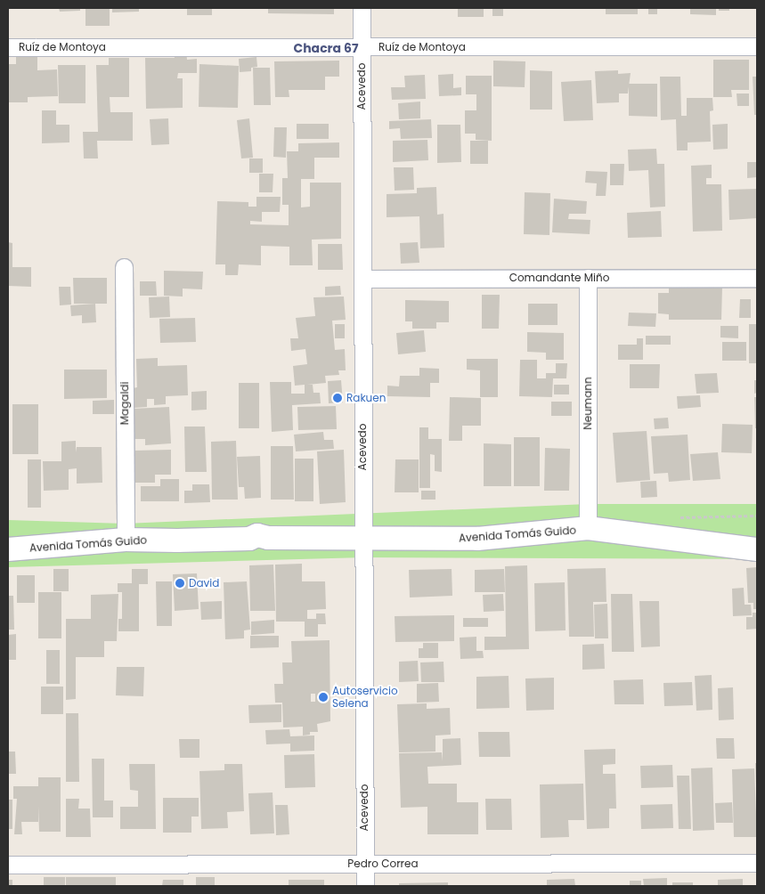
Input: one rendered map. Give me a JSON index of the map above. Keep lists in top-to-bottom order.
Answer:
{
  "streets": {
    "main road": ["Avenida Tomás Guido"],
    "street": [
      "Ruíz de Montoya",
      "Acevedo",
      "Comandante Miño",
      "Magaldi",
      "Neumann",
      "Pedro Correa"
    ]
  },
  "crossings": [
    ["Ruíz de Montoya", "Acevedo"],
    ["Acevedo", "Comandante Miño"],
    ["Acevedo", "Avenida Tomás Guido"],
    ["Acevedo", "Pedro Correa"],
    ["Comandante Miño", "Neumann"],
    ["Magaldi", "Avenida Tomás Guido"],
    ["Neumann", "Avenida Tomás Guido"]
  ],
  "districts": ["Chacra 67"],
  "places": ["Rakuen", "David", "Autoservicio Selena"]
}
